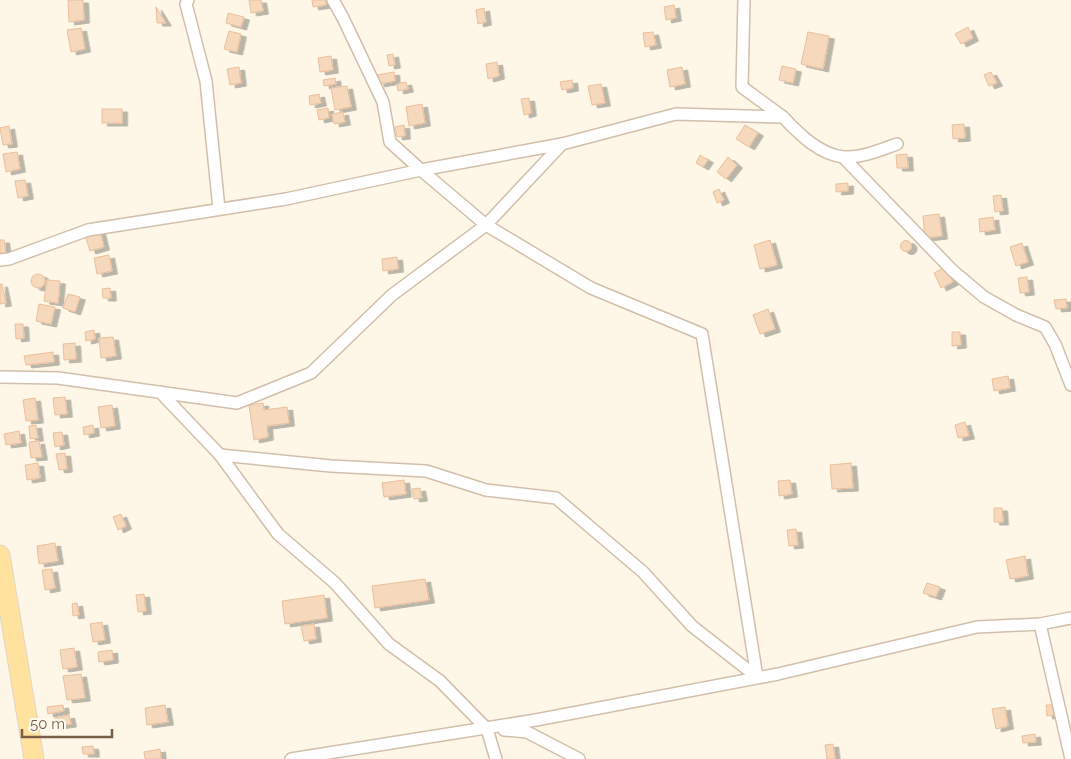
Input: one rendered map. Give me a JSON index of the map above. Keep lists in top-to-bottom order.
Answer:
{
  "scale_bar": "50 m"
}
